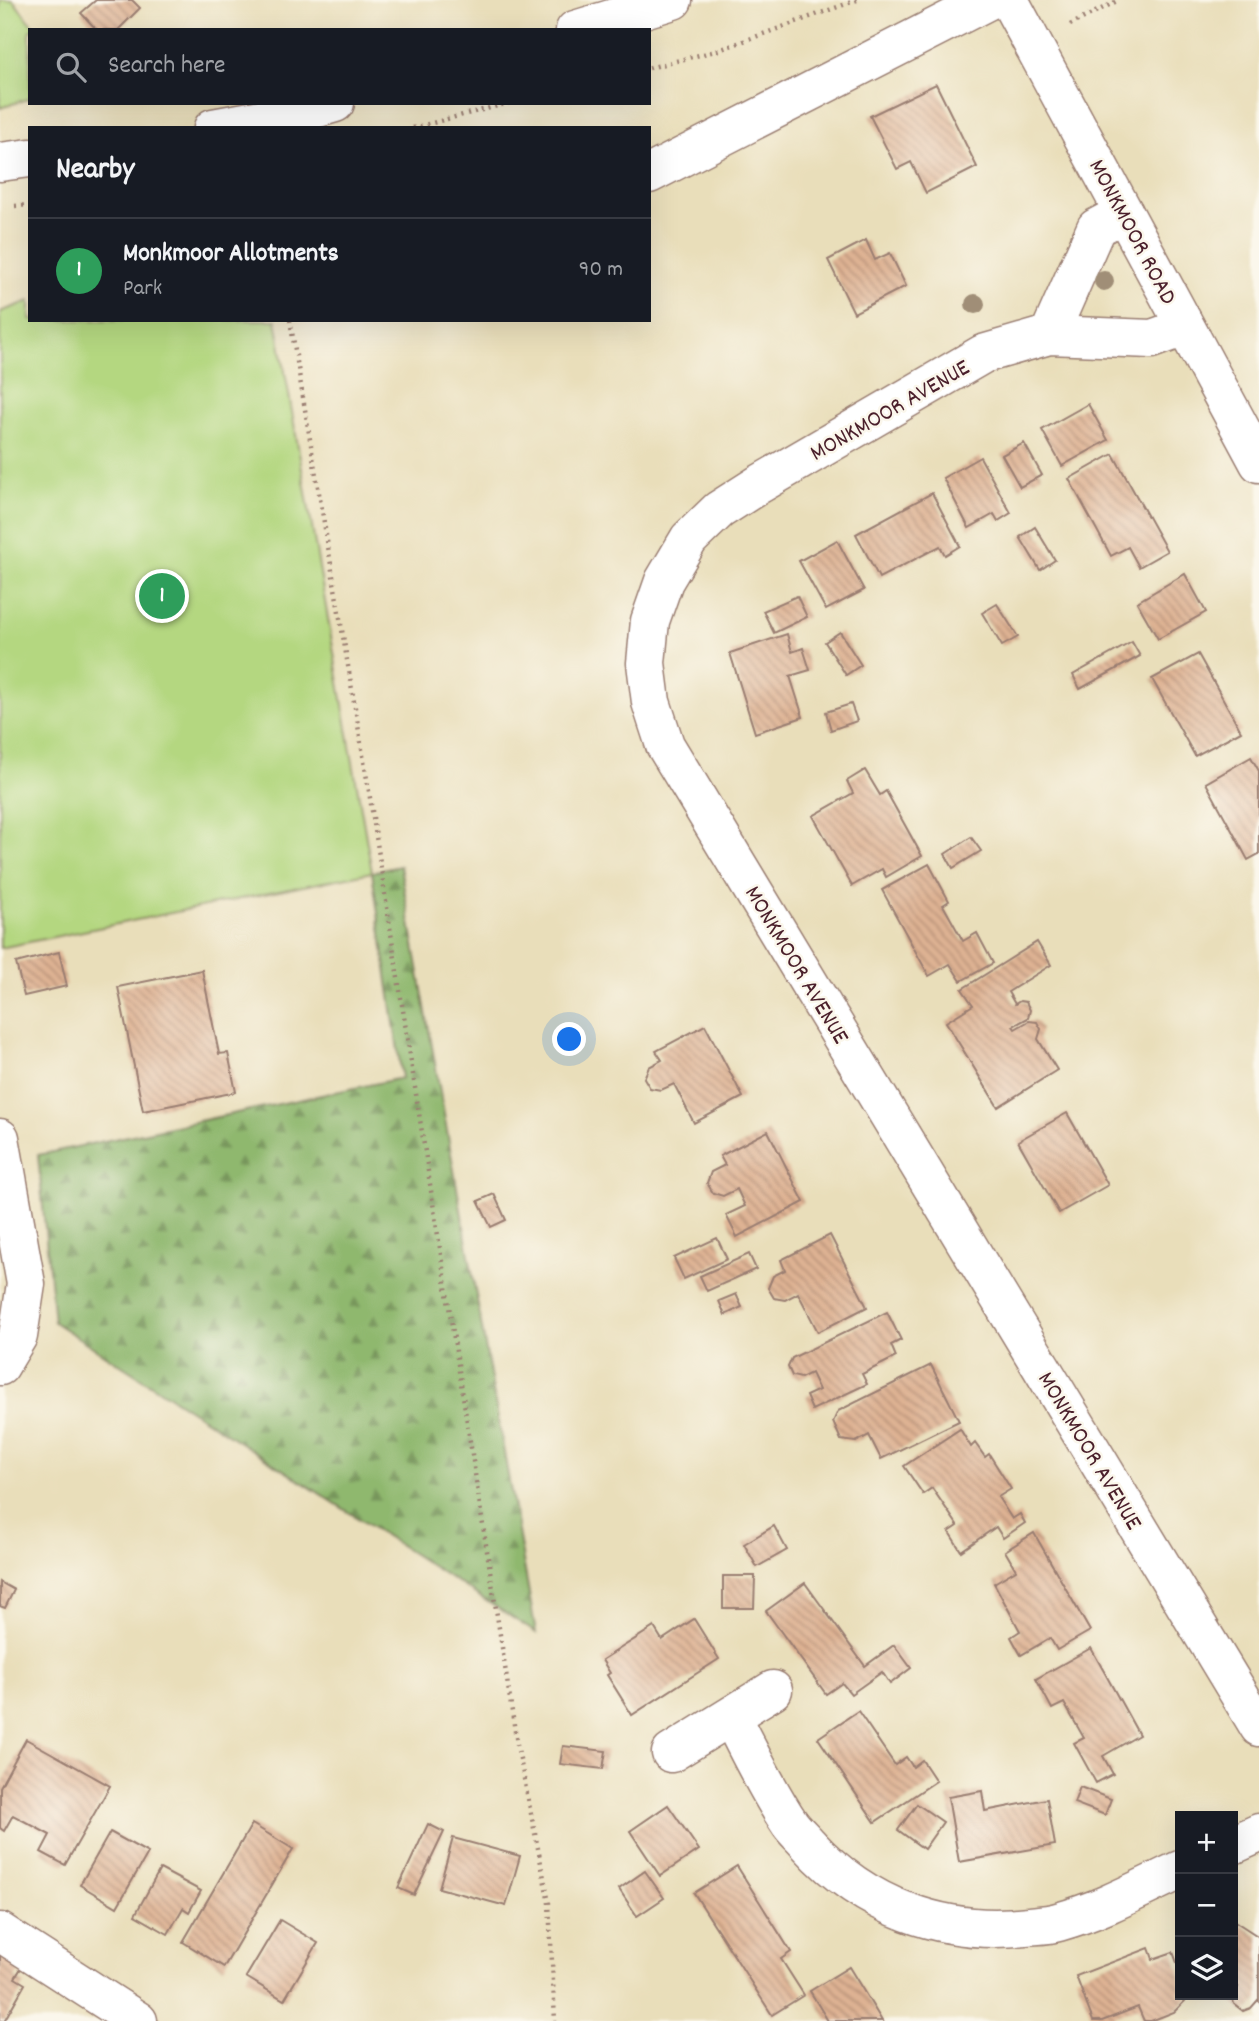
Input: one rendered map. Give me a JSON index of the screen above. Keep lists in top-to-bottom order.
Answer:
{
  "streets": {
    "street": ["MONKMOOR ROAD", "MONKMOOR AVENUE"]
  },
  "crossings": [
    ["MONKMOOR ROAD", "MONKMOOR AVENUE"]
  ],
  "page": {
    "search": "Search here",
    "heading": "Nearby",
    "list": [
      {
        "mark": "1",
        "name": "Monkmoor Allotments",
        "note": "Park",
        "value": "90 m"
      }
    ],
    "pins": "1",
    "map_buttons": ["+", "−"]
  }
}
